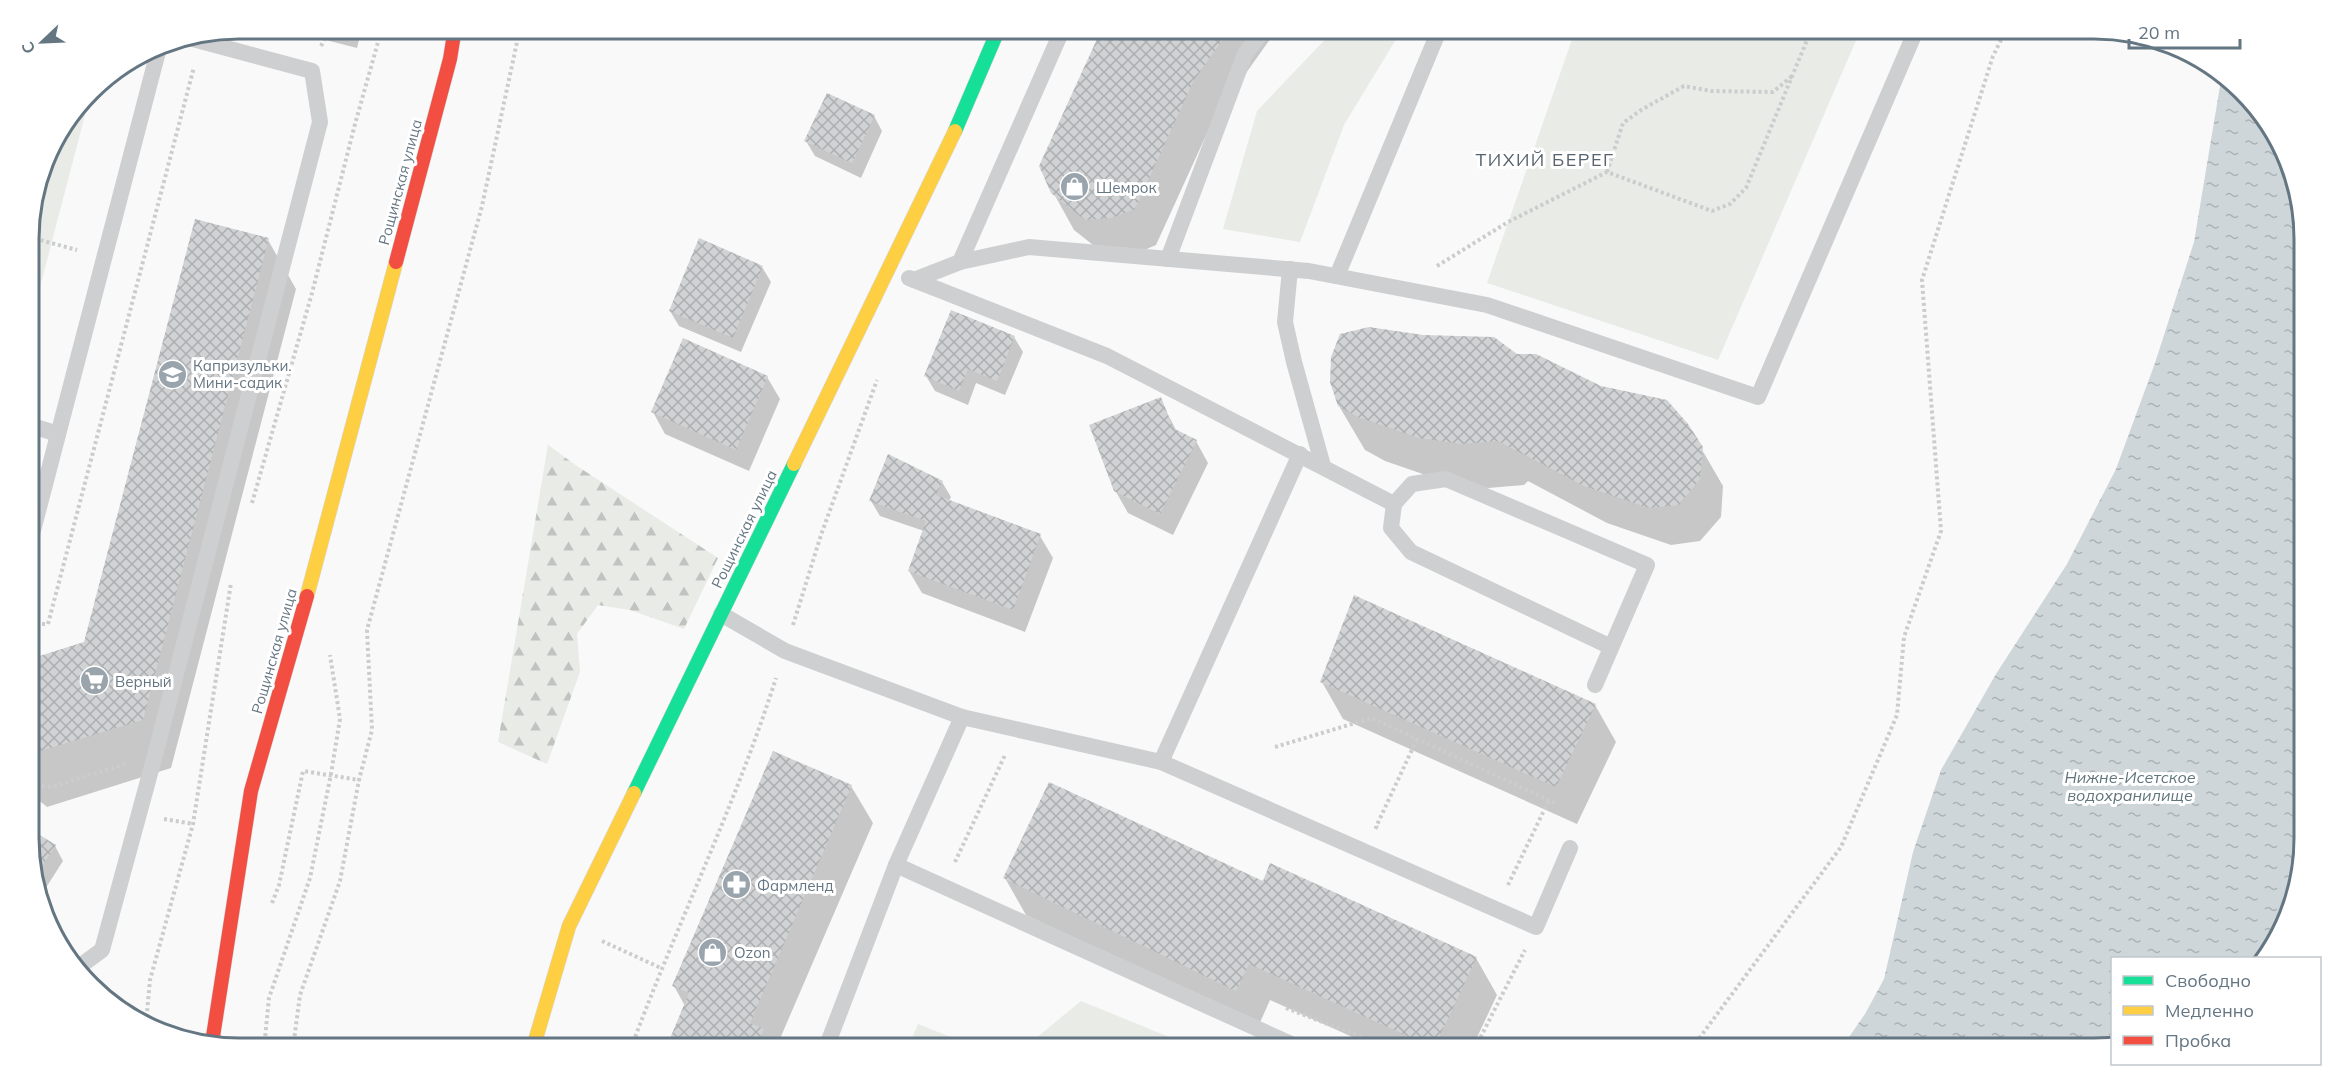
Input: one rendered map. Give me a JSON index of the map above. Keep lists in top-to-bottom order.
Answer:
{
  "streets": {
    "street": ["Рощинская улица"]
  },
  "districts": ["ТИХИЙ БЕРЕГ"],
  "water": ["Нижне-Исетское водохранилище"],
  "places": {
    "shop": ["Шемрок", "Ozon"],
    "school or university": ["Капризульки. Мини-садик"],
    "supermarket": ["Верный"],
    "pharmacy": ["Фармленд"]
  },
  "legend": ["Свободно", "Медленно", "Пробка"],
  "scale_bar": "20 m",
  "north": "bottom left"
}
